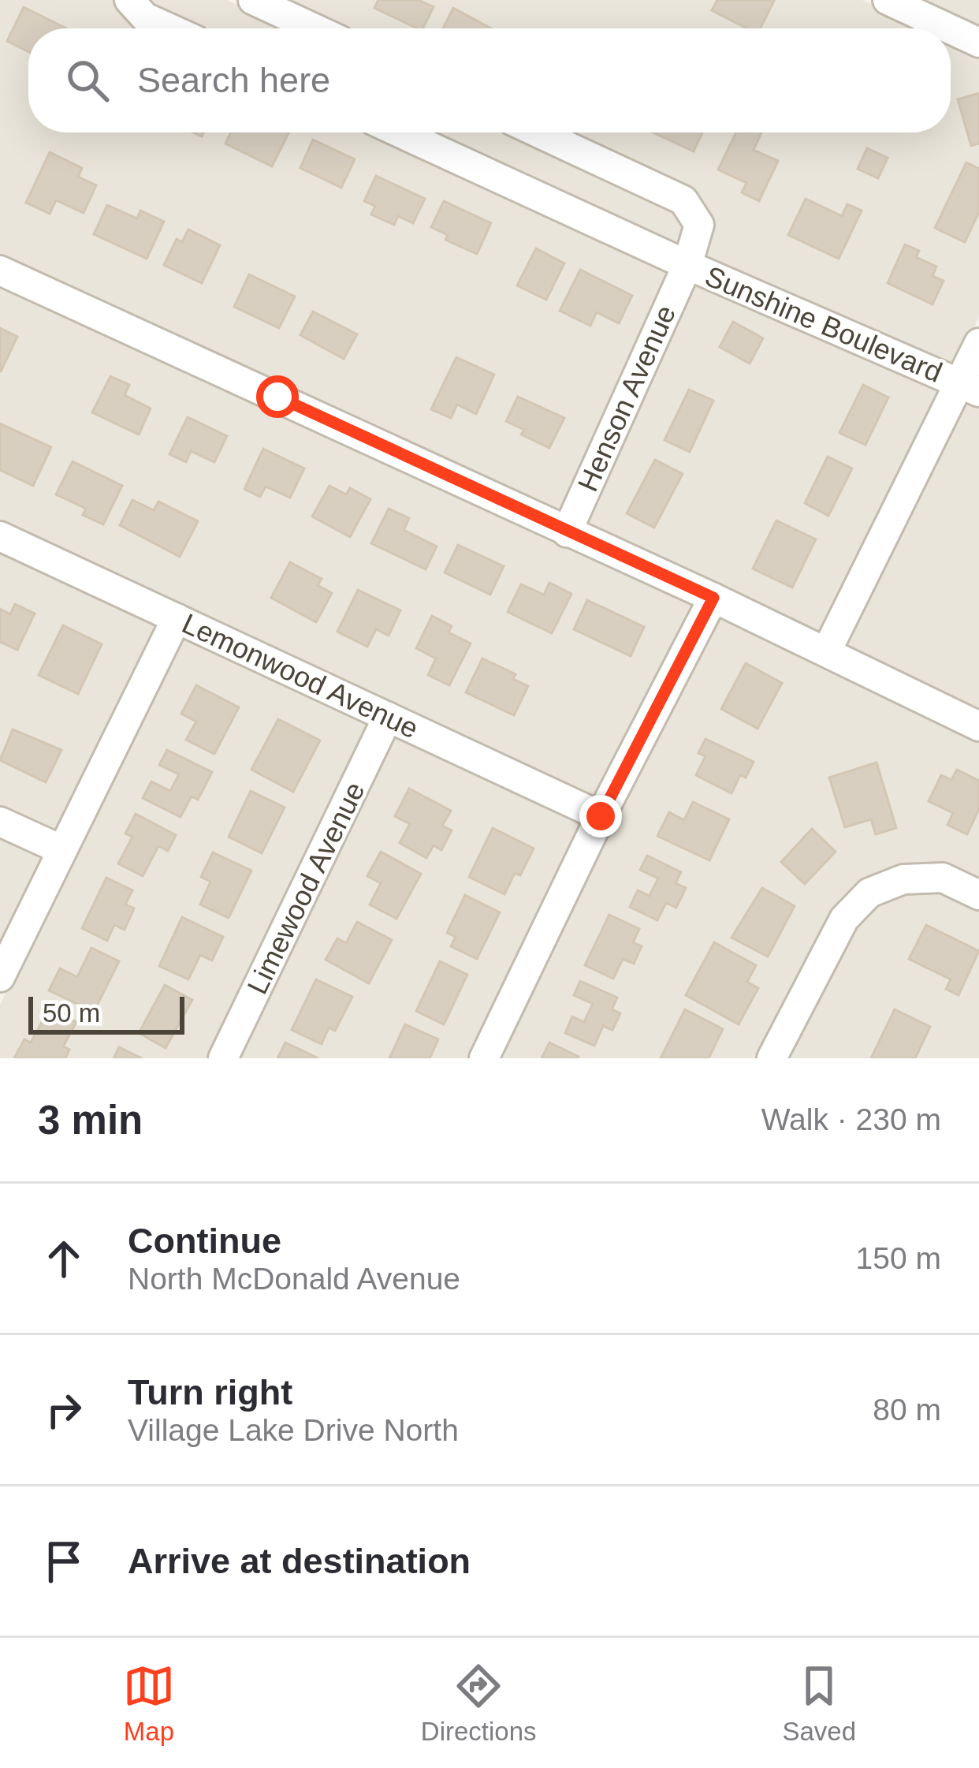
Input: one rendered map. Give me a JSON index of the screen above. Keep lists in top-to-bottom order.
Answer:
{
  "streets": {
    "street": [
      "Sunshine Boulevard",
      "Henson Avenue",
      "Lemonwood Avenue",
      "Limewood Avenue"
    ]
  },
  "crossings": [
    ["Sunshine Boulevard", "Henson Avenue"],
    ["Lemonwood Avenue", "Limewood Avenue"]
  ],
  "scale_bar": "50 m",
  "page": {
    "search": "Search here",
    "scale": "50 m",
    "heading": ["3 min", "Walk · 230 m"],
    "list": [
      ["Continue", "North McDonald Avenue", "150 m"],
      ["Turn right", "Village Lake Drive North", "80 m"],
      "Arrive at destination"
    ],
    "nav": ["Map", "Directions", "Saved"]
  }
}
